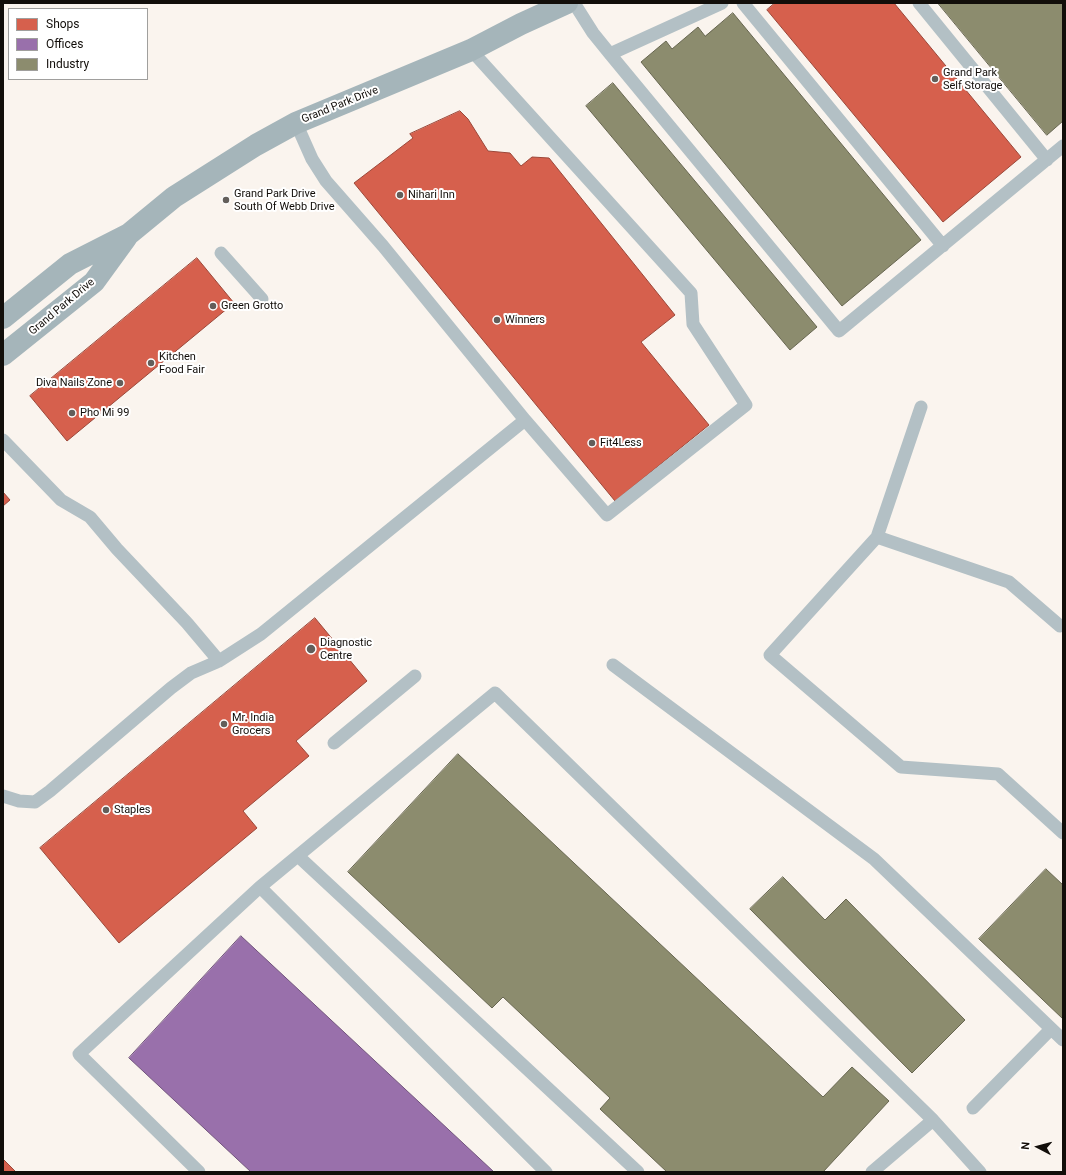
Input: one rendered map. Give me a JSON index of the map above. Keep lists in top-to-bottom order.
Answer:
{
  "streets": {
    "street": ["Grand Park Drive"]
  },
  "places": [
    "Grand Park Self Storage",
    "Nihari Inn",
    "Grand Park Drive South Of Webb Drive",
    "Green Grotto",
    "Winners",
    "Kitchen Food Fair",
    "Diva Nails Zone",
    "Pho Mi 99",
    "Fit4Less",
    "Diagnostic Centre",
    "Mr. India Grocers",
    "Staples"
  ],
  "legend": ["Shops", "Offices", "Industry"],
  "north": "left"
}
